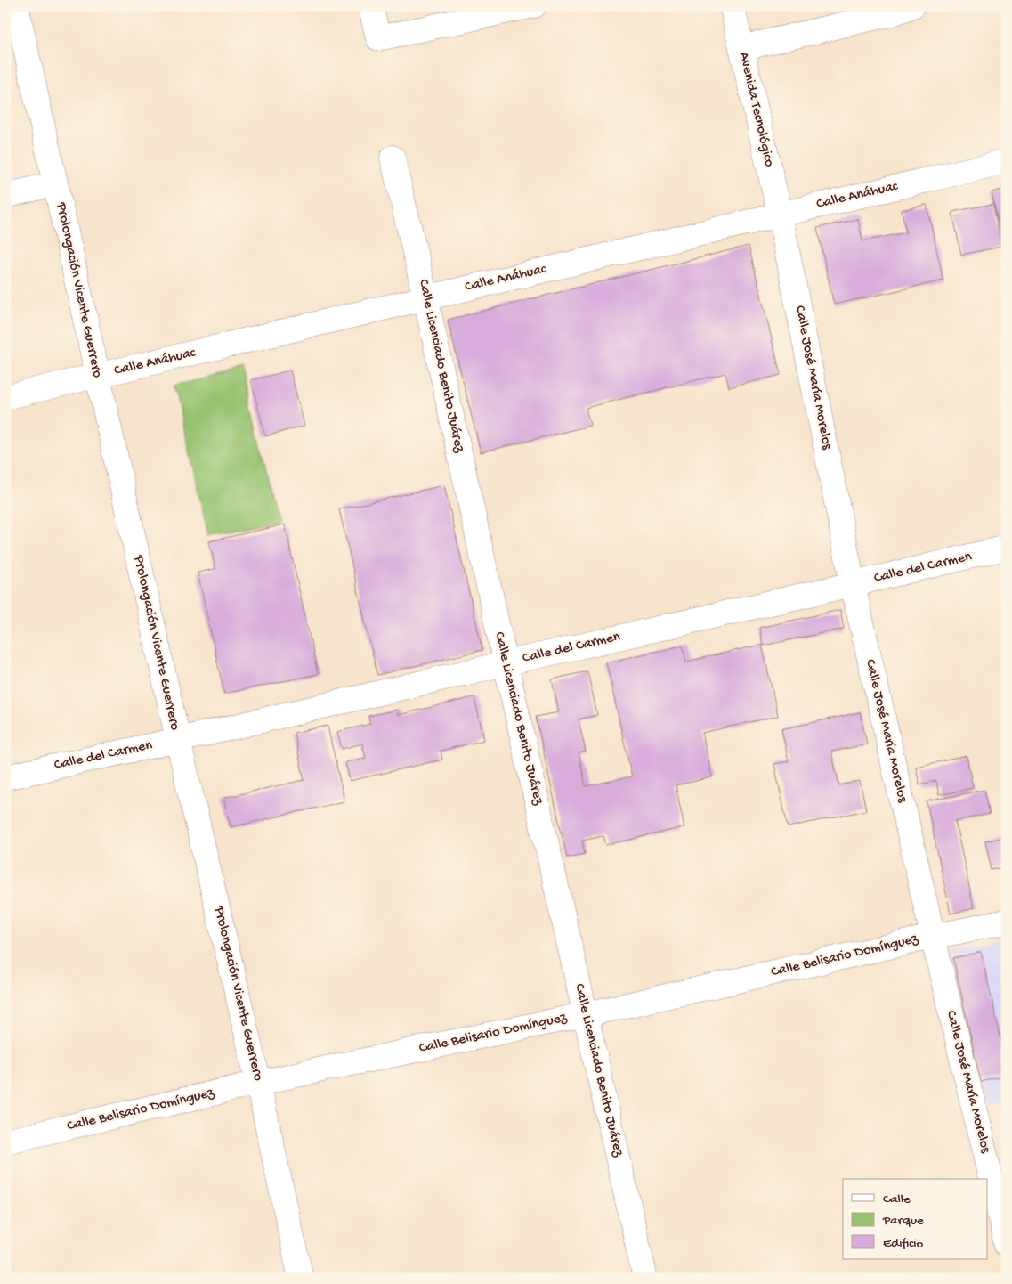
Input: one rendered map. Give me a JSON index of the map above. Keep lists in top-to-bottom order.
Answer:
{
  "streets": {
    "street": [
      "Avenida Tecnológico",
      "Calle Anáhuac",
      "Prolongación Vicente Guerrero",
      "Calle Licenciado Benito Juárez",
      "Calle José María Morelos",
      "Calle del Carmen",
      "Calle Belisario Domínguez"
    ]
  },
  "crossings": [
    ["Avenida Tecnológico", "Calle Anáhuac"],
    ["Avenida Tecnológico", "Calle José María Morelos"],
    ["Calle Anáhuac", "Prolongación Vicente Guerrero"],
    ["Calle Anáhuac", "Calle Licenciado Benito Juárez"],
    ["Calle Anáhuac", "Calle José María Morelos"],
    ["Prolongación Vicente Guerrero", "Calle del Carmen"],
    ["Prolongación Vicente Guerrero", "Calle Belisario Domínguez"],
    ["Calle Licenciado Benito Juárez", "Calle del Carmen"],
    ["Calle Licenciado Benito Juárez", "Calle Belisario Domínguez"],
    ["Calle José María Morelos", "Calle del Carmen"],
    ["Calle José María Morelos", "Calle Belisario Domínguez"]
  ],
  "legend": ["Calle", "Parque", "Edificio"]
}
